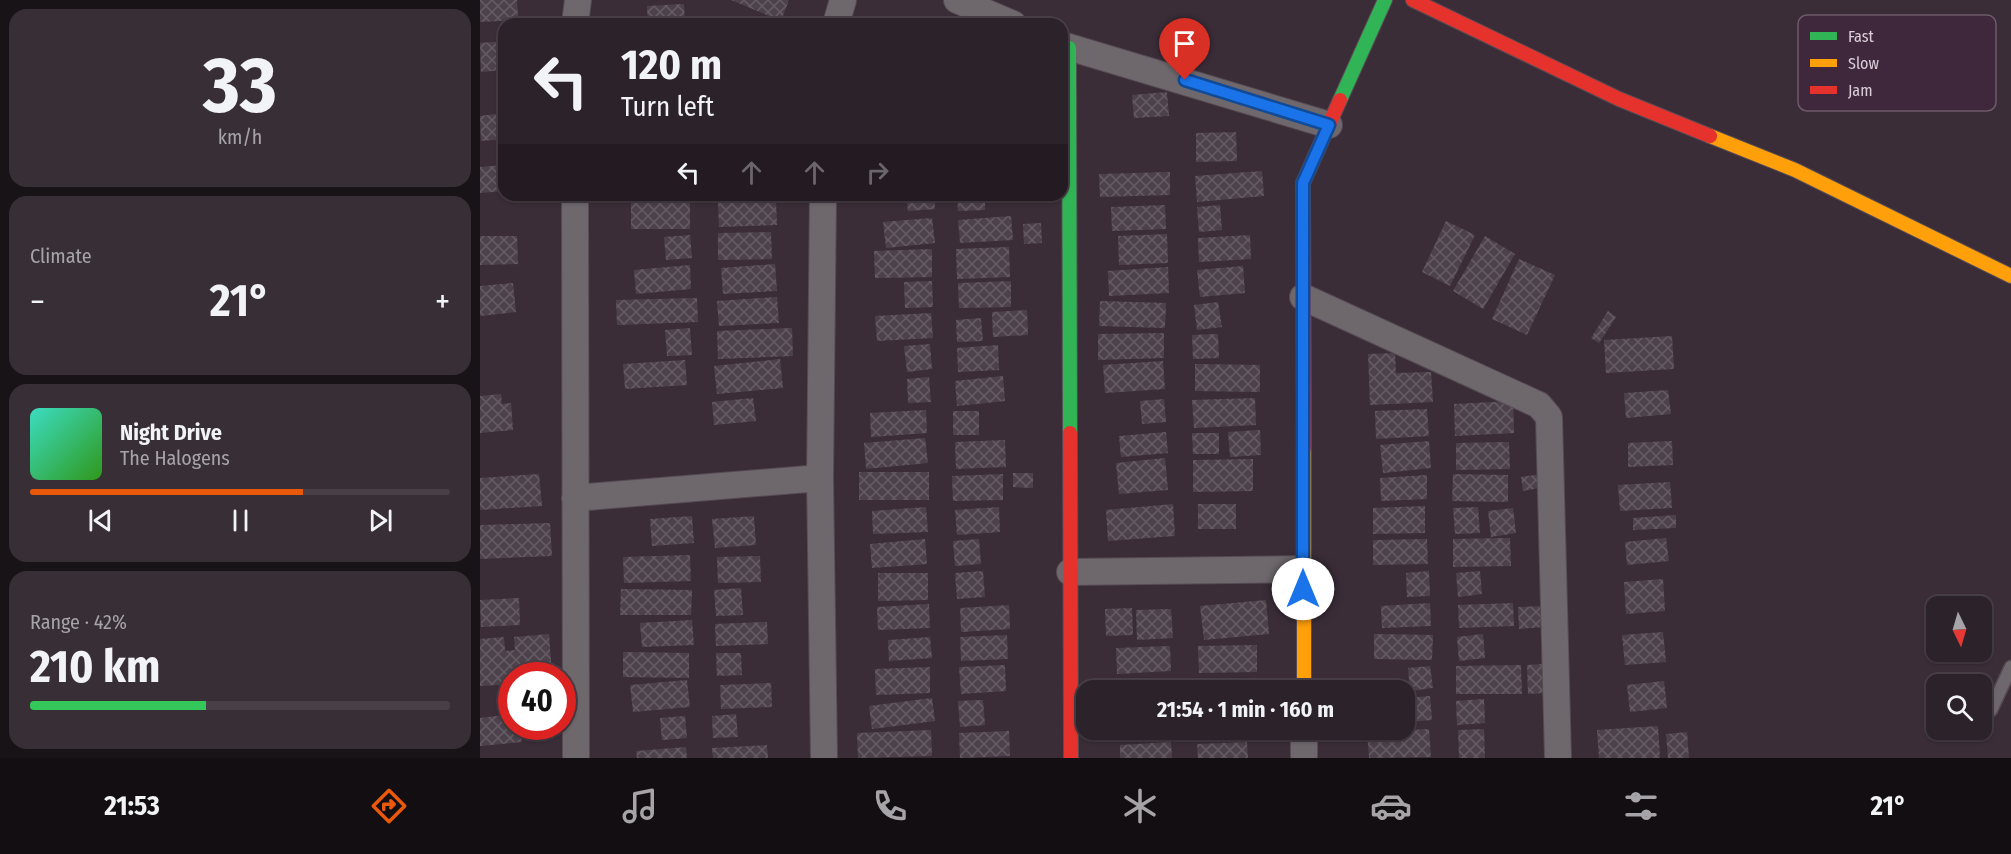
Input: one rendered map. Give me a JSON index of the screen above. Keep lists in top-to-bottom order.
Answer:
{
  "legend": ["Fast", "Slow", "Jam"],
  "north": "bottom",
  "page": {
    "tile": [
      ["33", "km/h"],
      "Climate",
      ["Range · 42%", "210 km"]
    ],
    "turn": ["120 m", "Turn left"],
    "heat": ["−", "21°", "+"],
    "song": ["Night Drive", "The Halogens"],
    "limit": "40",
    "trip": "21:54 · 1 min · 160 m",
    "tabs": ["21:53", "21°"]
  }
}
